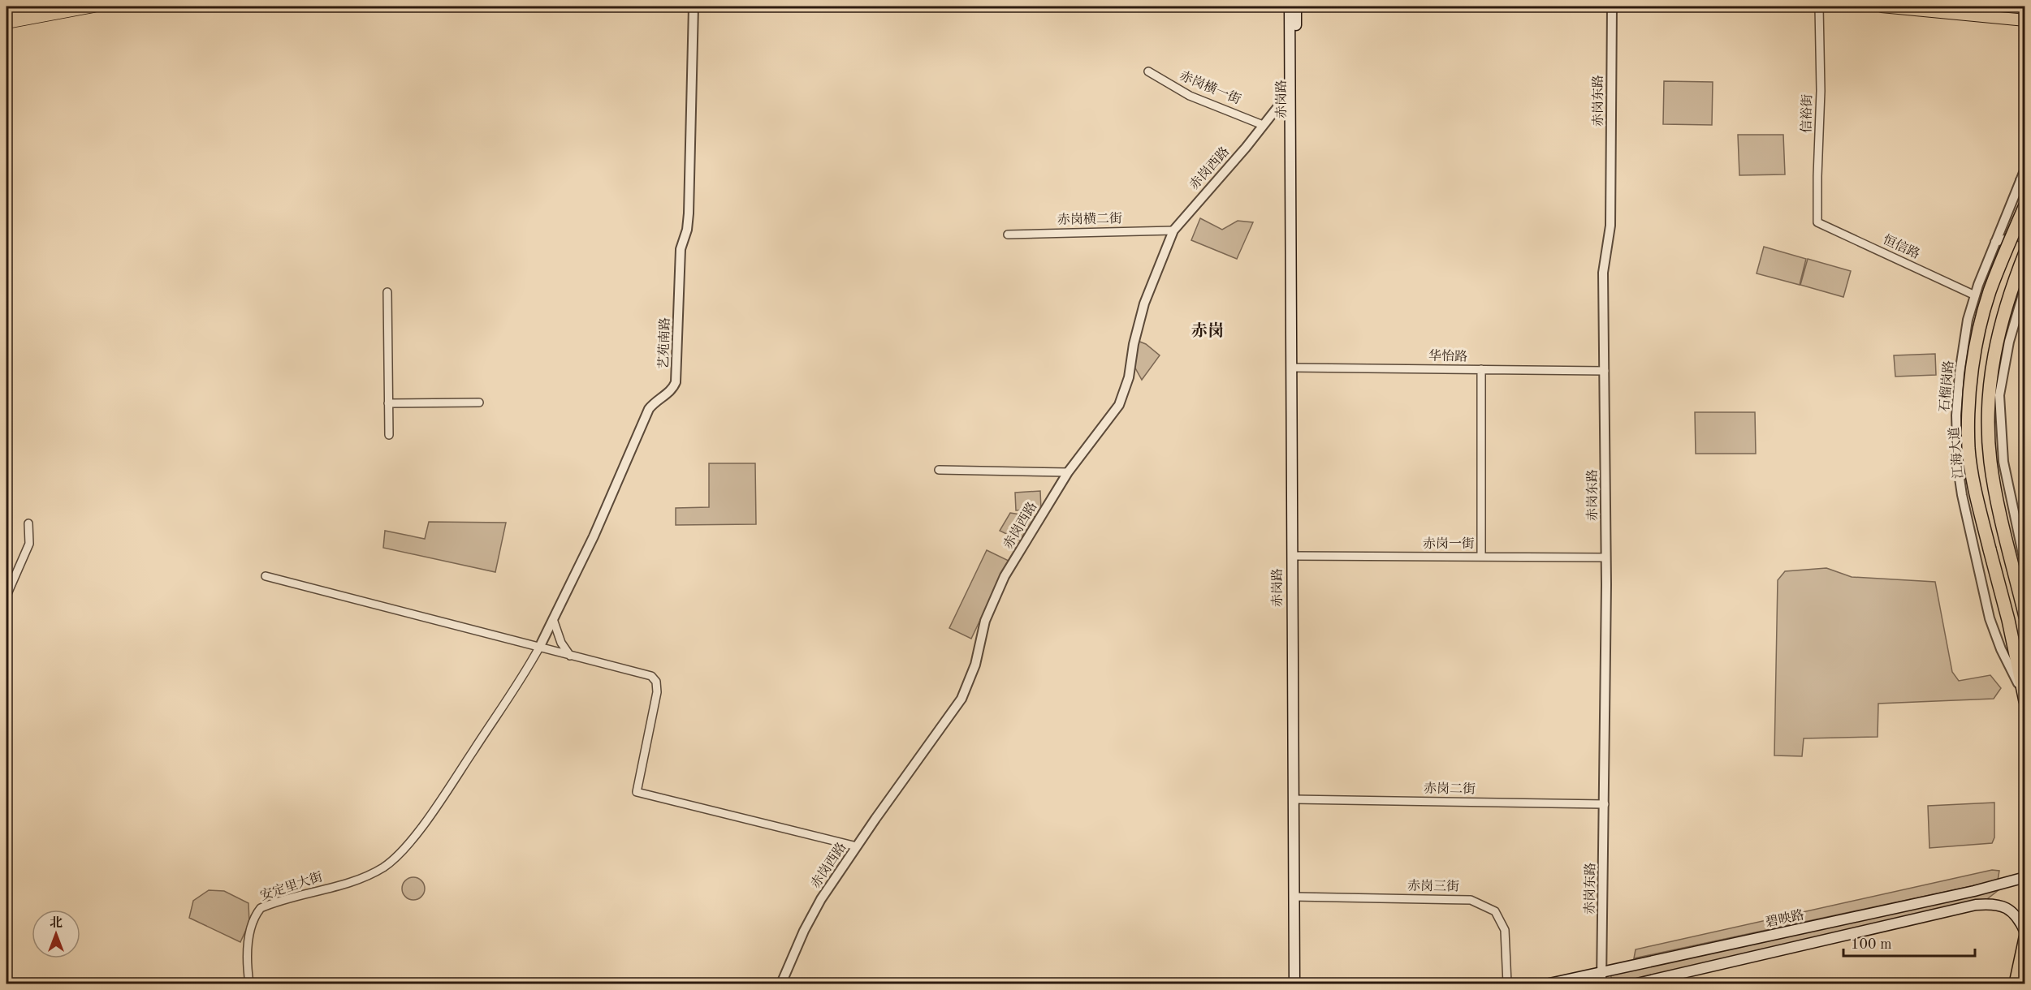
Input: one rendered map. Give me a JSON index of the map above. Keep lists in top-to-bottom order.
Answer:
{
  "streets": {
    "highway": ["江海大道"],
    "main road": ["赤岗路", "碧映路"],
    "street": [
      "赤岗横一街",
      "赤岗东路",
      "信裕街",
      "赤岗西路",
      "赤岗横二街",
      "恒信路",
      "艺苑南路",
      "华怡路",
      "石榴岗路",
      "赤岗一街",
      "赤岗二街",
      "安定里大街",
      "赤岗三街"
    ]
  },
  "crossings": [
    ["赤岗横一街", "赤岗西路"],
    ["赤岗路", "赤岗西路"],
    ["赤岗路", "华怡路"],
    ["赤岗路", "赤岗一街"],
    ["赤岗路", "赤岗二街"],
    ["赤岗路", "赤岗三街"],
    ["赤岗东路", "华怡路"],
    ["赤岗东路", "赤岗一街"],
    ["赤岗东路", "赤岗二街"],
    ["赤岗东路", "碧映路"],
    ["信裕街", "恒信路"],
    ["赤岗西路", "赤岗横二街"],
    ["恒信路", "石榴岗路"],
    ["艺苑南路", "安定里大街"],
    ["石榴岗路", "江海大道"]
  ],
  "districts": ["赤岗"],
  "scale_bar": "100 m",
  "north": "top"
}
